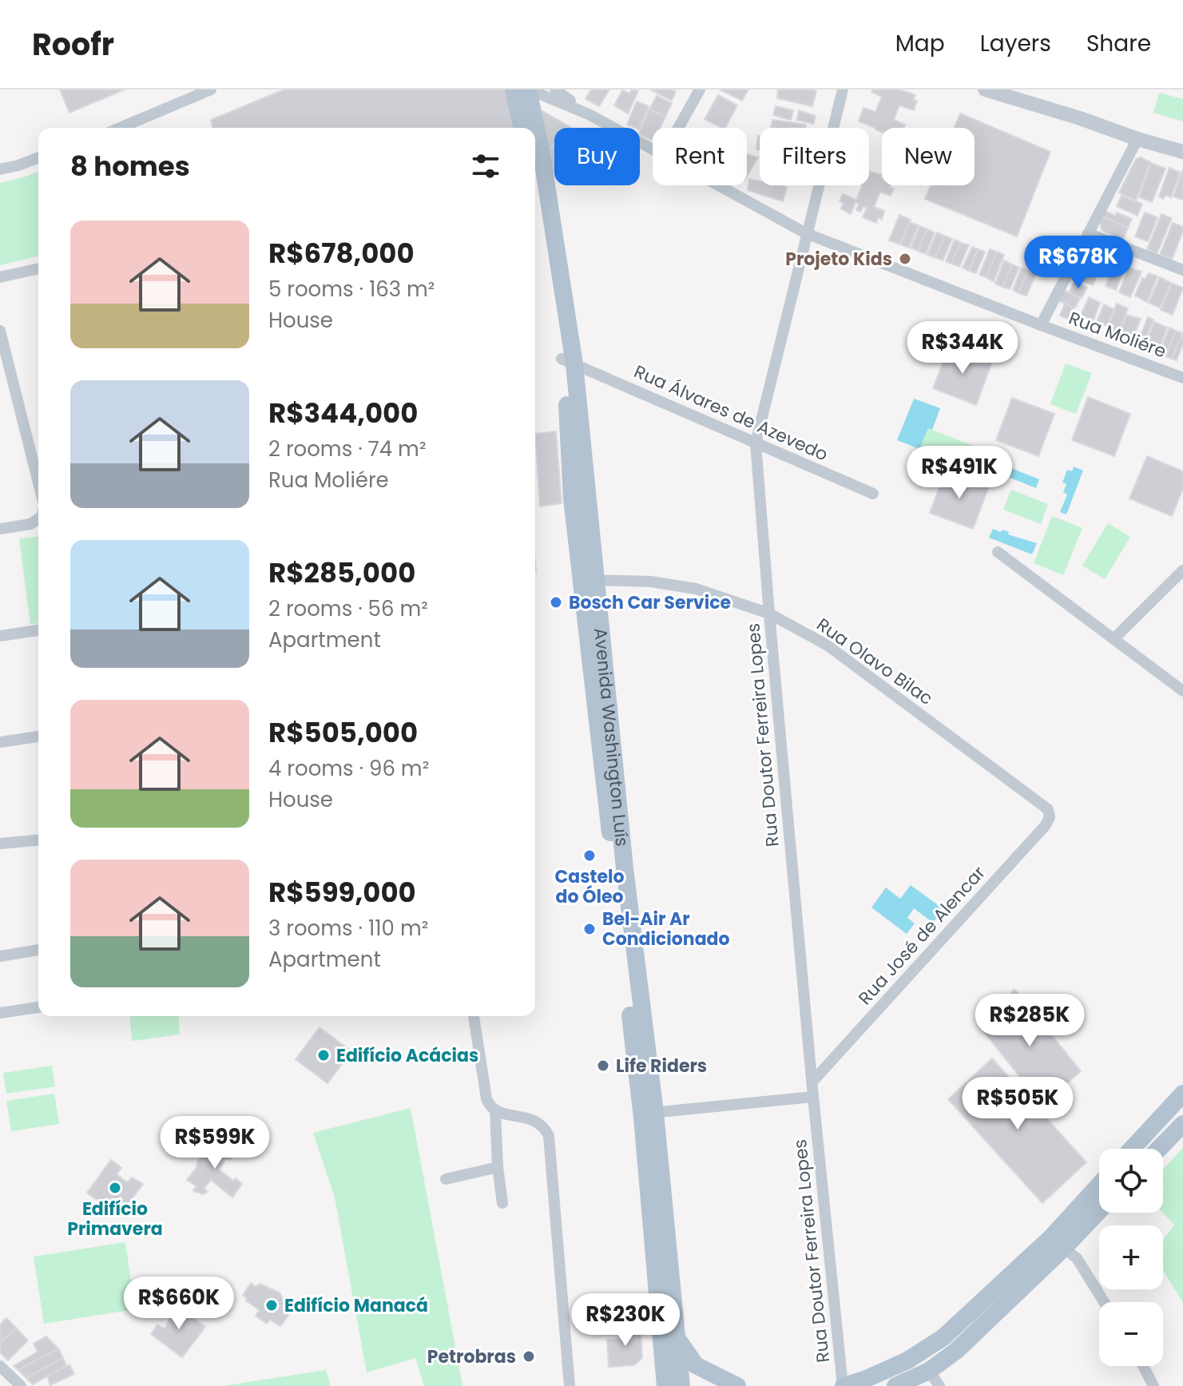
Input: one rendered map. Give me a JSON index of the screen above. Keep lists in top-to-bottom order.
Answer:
{
  "streets": {
    "main road": ["Avenida Washington Luís"],
    "street": [
      "Rua Moliére",
      "Rua Álvares de Azevedo",
      "Rua Olavo Bilac",
      "Rua Doutor Ferreira Lopes",
      "Rua José de Alencar"
    ]
  },
  "crossings": [
    ["Rua Moliére", "Rua Doutor Ferreira Lopes"],
    ["Rua Moliére", "Avenida Washington Luís"],
    ["Rua Álvares de Azevedo", "Rua Doutor Ferreira Lopes"],
    ["Rua Álvares de Azevedo", "Avenida Washington Luís"],
    ["Rua Olavo Bilac", "Rua Doutor Ferreira Lopes"],
    ["Rua Olavo Bilac", "Avenida Washington Luís"],
    ["Rua Olavo Bilac", "Rua José de Alencar"],
    ["Rua Doutor Ferreira Lopes", "Rua José de Alencar"]
  ],
  "places": [
    "Projeto Kids",
    "Bosch Car Service",
    "Castelo do Óleo",
    "Bel-Air Ar Condicionado",
    "Edifício Acácias",
    "Life Riders",
    "Edifício Primavera",
    "Edifício Manacá",
    "Petrobras"
  ],
  "page": {
    "header": "Roofr",
    "nav": ["Map", "Layers", "Share"],
    "chip": [
      "Buy",
      "Rent",
      "Filters",
      "New"
    ],
    "heading": "8 homes",
    "list": [
      {
        "name": "R$678,000",
        "note": "5 rooms · 163 m² · House"
      },
      {
        "name": "R$344,000",
        "note": "2 rooms · 74 m² · Rua Moliére"
      },
      {
        "name": "R$285,000",
        "note": "2 rooms · 56 m² · Apartment"
      },
      {
        "name": "R$505,000",
        "note": "4 rooms · 96 m² · House"
      },
      {
        "name": "R$599,000",
        "note": "3 rooms · 110 m² · Apartment"
      }
    ],
    "price": [
      "R$678K",
      "R$344K",
      "R$491K",
      "R$285K",
      "R$505K",
      "R$599K",
      "R$660K",
      "R$230K"
    ],
    "map_buttons": ["+", "−"]
  }
}
